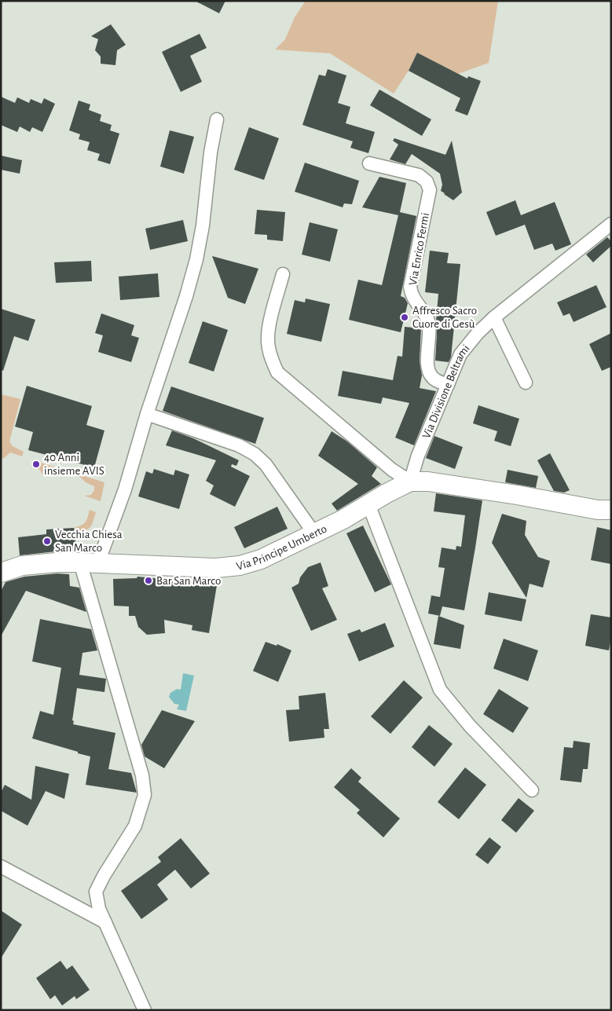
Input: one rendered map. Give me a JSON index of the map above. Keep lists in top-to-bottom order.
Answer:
{
  "streets": {
    "street": ["Via Enrico Fermi", "Via Divisione Beltrami", "Via Principe Umberto"]
  },
  "crossings": [
    ["Via Enrico Fermi", "Via Divisione Beltrami"],
    ["Via Divisione Beltrami", "Via Principe Umberto"]
  ],
  "places": [
    "Affresco Sacro Cuore di Gesù",
    "40 Anni insieme AVIS",
    "Vecchia Chiesa San Marco",
    "Bar San Marco"
  ]
}
